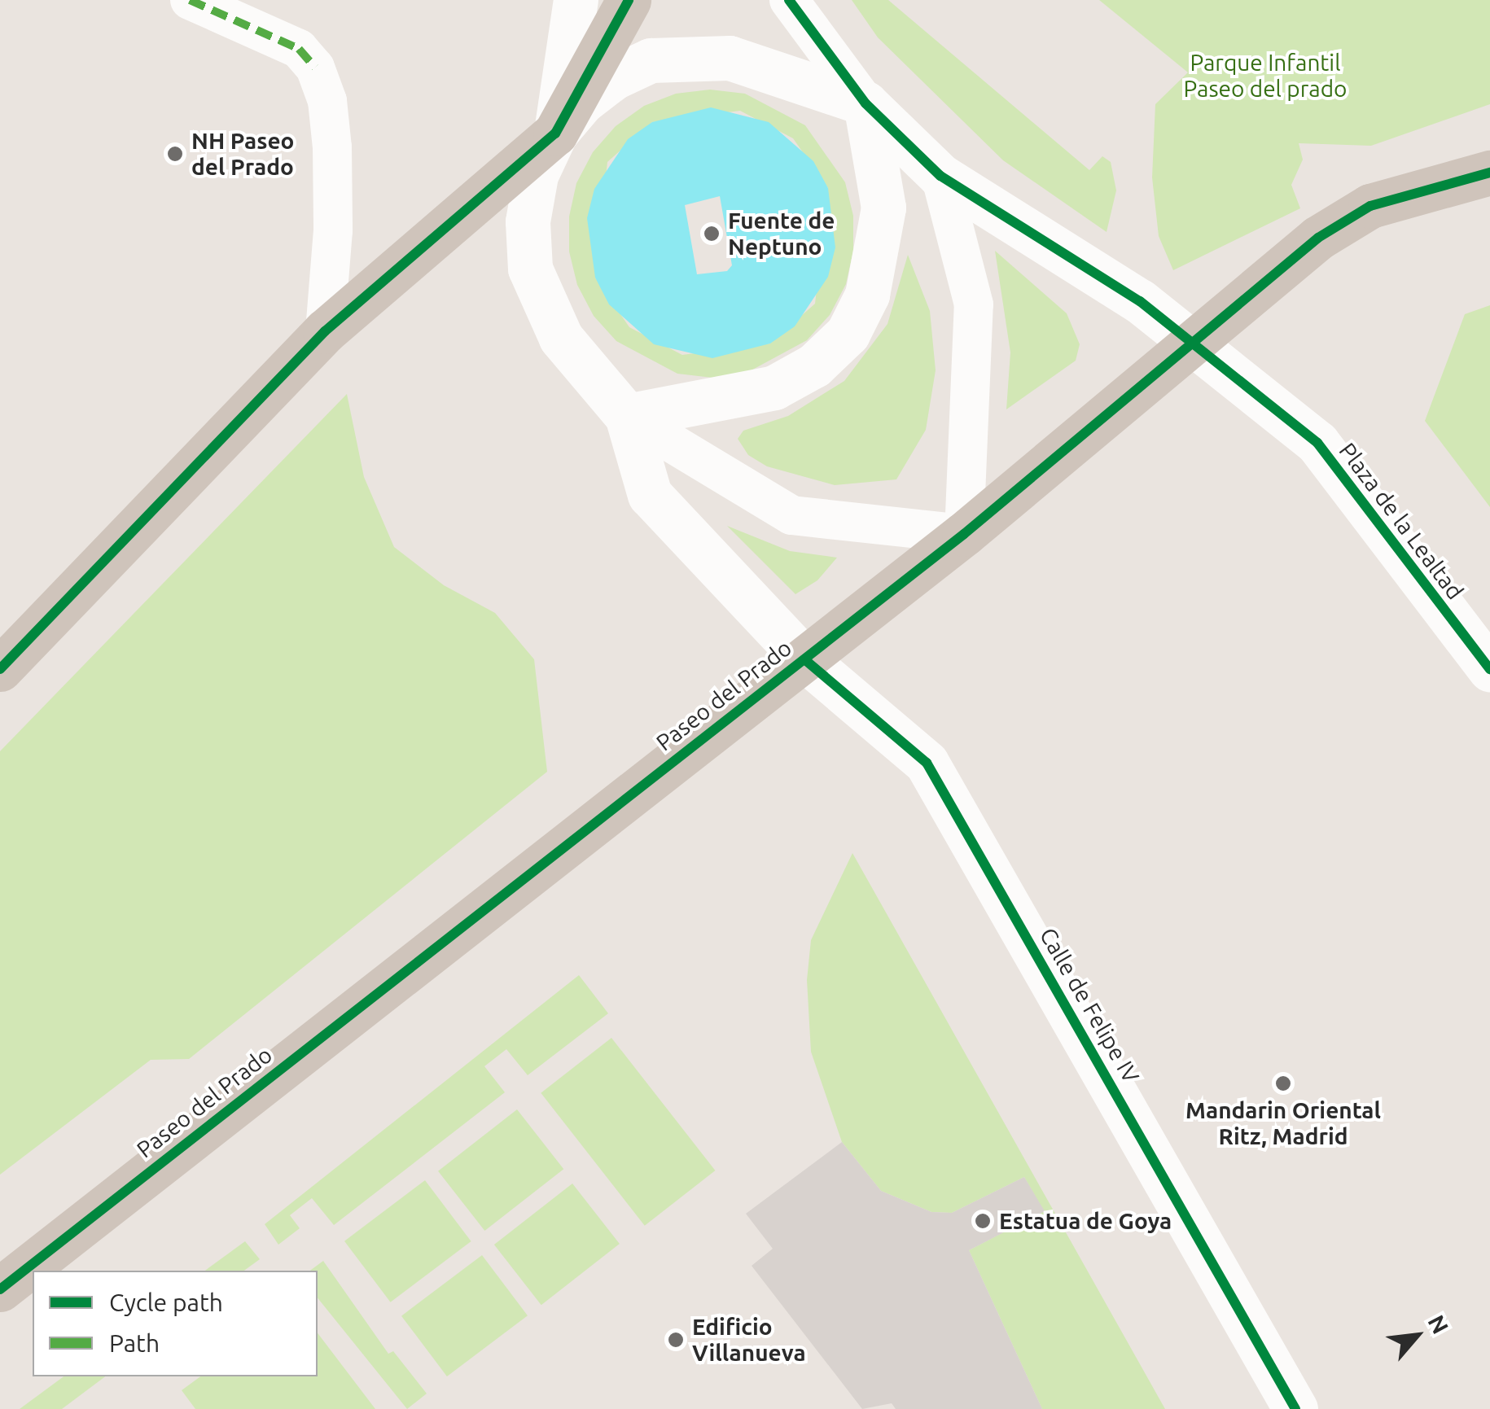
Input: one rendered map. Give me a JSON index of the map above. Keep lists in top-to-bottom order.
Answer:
{
  "streets": {
    "highway": ["Paseo del Prado"],
    "street": ["Plaza de la Lealtad", "Calle de Felipe IV"]
  },
  "crossings": [
    ["Plaza de la Lealtad", "Paseo del Prado"],
    ["Paseo del Prado", "Calle de Felipe IV"]
  ],
  "parks": ["Parque Infantil Paseo del prado"],
  "places": [
    "NH Paseo del Prado",
    "Fuente de Neptuno",
    "Mandarin Oriental Ritz, Madrid",
    "Estatua de Goya",
    "Edificio Villanueva"
  ],
  "legend": ["Cycle path", "Path"],
  "north": "top right"
}
